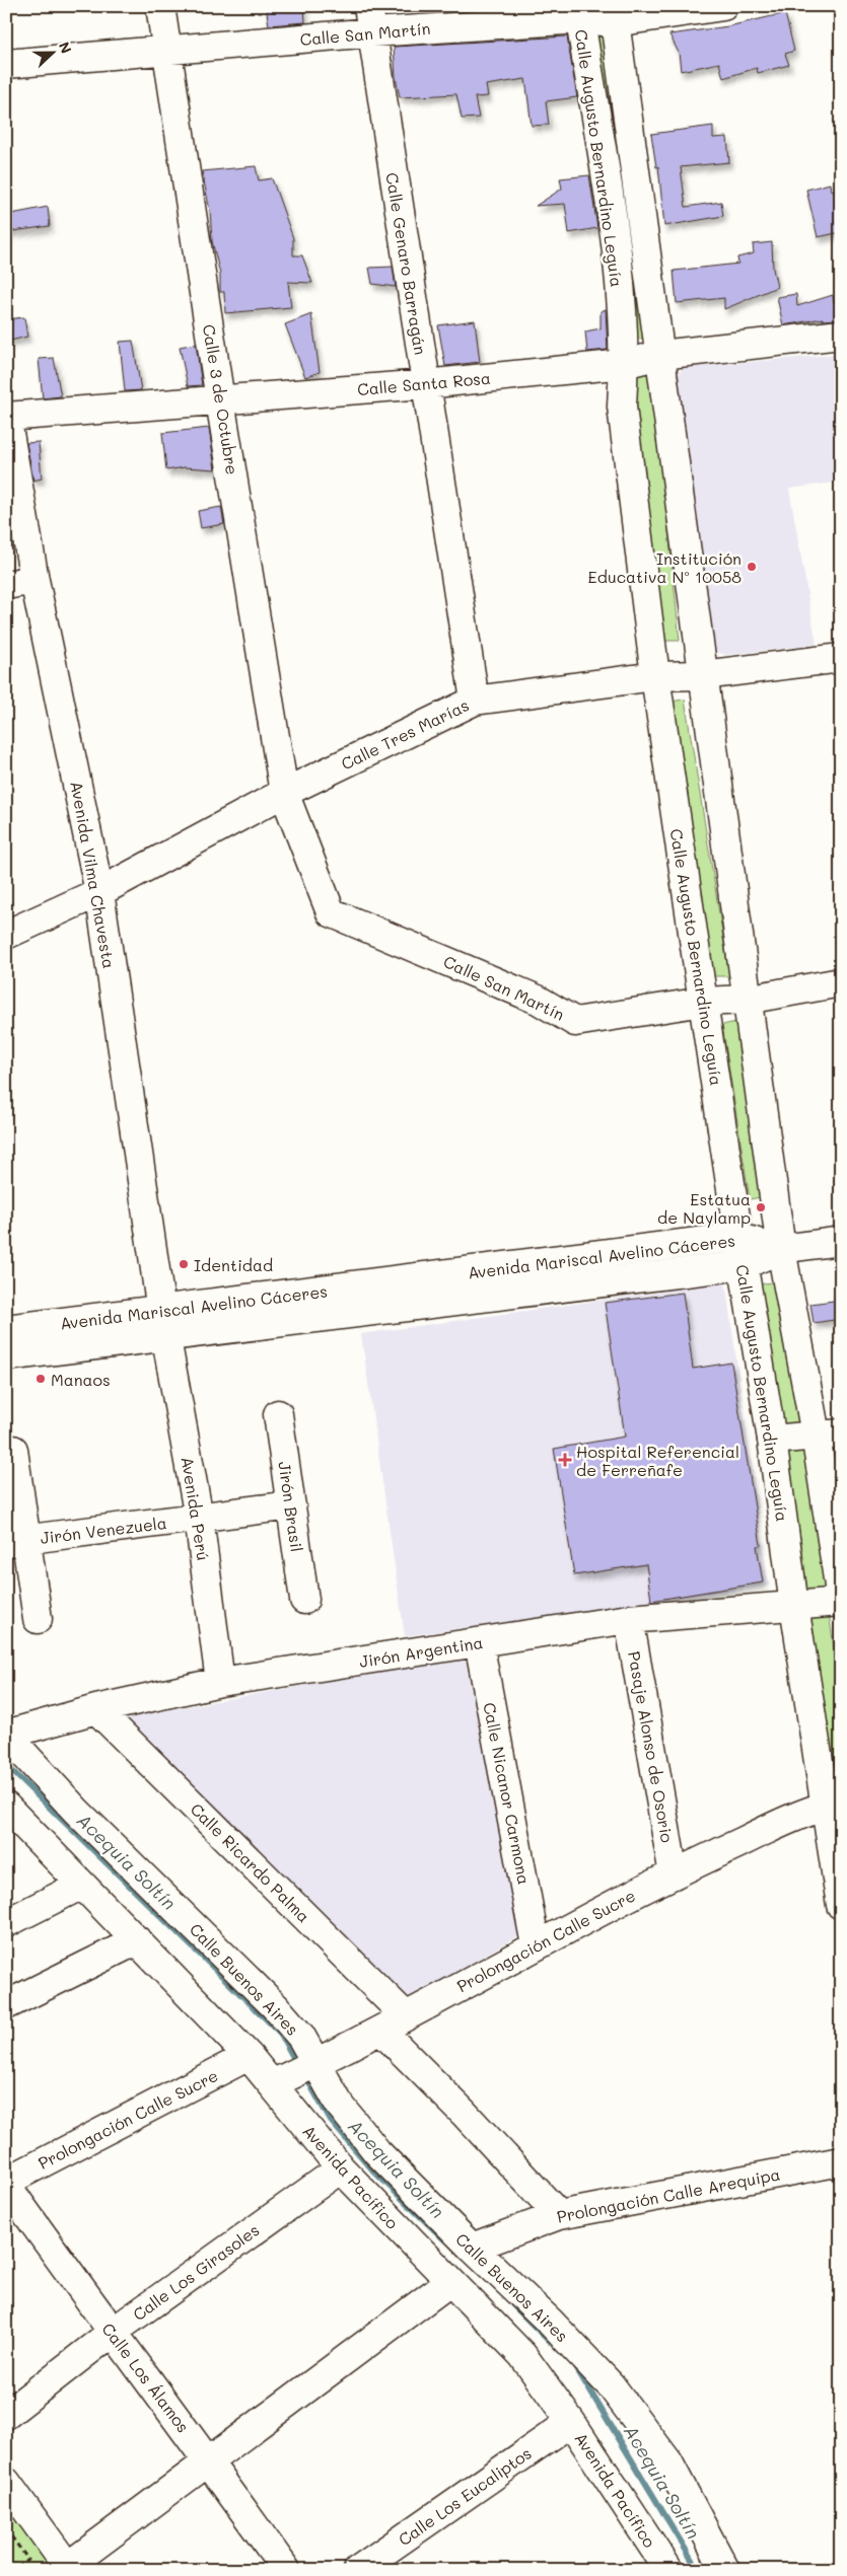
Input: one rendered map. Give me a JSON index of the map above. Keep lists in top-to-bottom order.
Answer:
{
  "streets": {
    "street": [
      "Calle San Martín",
      "Calle Augusto Bernardino Leguía",
      "Calle Genaro Barragán",
      "Calle Santa Rosa",
      "Calle 3 de Octubre",
      "Calle Tres Marías",
      "Avenida Vilma Chavesta",
      "Avenida Mariscal Avelino Cáceres",
      "Jirón Brasil",
      "Avenida Perú",
      "Jirón Venezuela",
      "Jirón Argentina",
      "Pasaje Alonso de Osorio",
      "Calle Nicanor Carmona",
      "Calle Ricardo Palma",
      "Prolongación Calle Sucre",
      "Calle Buenos Aires",
      "Avenida Pacífico",
      "Prolongación Calle Arequipa",
      "Calle Los Girasoles",
      "Calle Los Álamos",
      "Calle Los Eucaliptos"
    ]
  },
  "crossings": [
    ["Calle San Martín", "Calle Augusto Bernardino Leguía"],
    ["Calle San Martín", "Calle Genaro Barragán"],
    ["Calle San Martín", "Calle 3 de Octubre"],
    ["Calle San Martín", "Calle Tres Marías"],
    ["Calle Augusto Bernardino Leguía", "Calle Santa Rosa"],
    ["Calle Augusto Bernardino Leguía", "Calle Tres Marías"],
    ["Calle Augusto Bernardino Leguía", "Avenida Mariscal Avelino Cáceres"],
    ["Calle Augusto Bernardino Leguía", "Jirón Argentina"],
    ["Calle Augusto Bernardino Leguía", "Prolongación Calle Sucre"],
    ["Calle Genaro Barragán", "Calle Santa Rosa"],
    ["Calle Genaro Barragán", "Calle Tres Marías"],
    ["Calle Santa Rosa", "Calle 3 de Octubre"],
    ["Calle Santa Rosa", "Avenida Vilma Chavesta"],
    ["Calle 3 de Octubre", "Calle Tres Marías"],
    ["Calle Tres Marías", "Avenida Vilma Chavesta"],
    ["Avenida Vilma Chavesta", "Avenida Mariscal Avelino Cáceres"],
    ["Avenida Vilma Chavesta", "Avenida Perú"],
    ["Avenida Mariscal Avelino Cáceres", "Avenida Perú"],
    ["Jirón Brasil", "Jirón Venezuela"],
    ["Avenida Perú", "Jirón Venezuela"],
    ["Avenida Perú", "Jirón Argentina"],
    ["Jirón Argentina", "Pasaje Alonso de Osorio"],
    ["Jirón Argentina", "Calle Nicanor Carmona"],
    ["Jirón Argentina", "Calle Ricardo Palma"],
    ["Jirón Argentina", "Calle Buenos Aires"],
    ["Pasaje Alonso de Osorio", "Prolongación Calle Sucre"],
    ["Calle Nicanor Carmona", "Prolongación Calle Sucre"],
    ["Calle Ricardo Palma", "Prolongación Calle Sucre"],
    ["Prolongación Calle Sucre", "Calle Buenos Aires"],
    ["Prolongación Calle Sucre", "Avenida Pacífico"],
    ["Prolongación Calle Sucre", "Calle Los Álamos"],
    ["Calle Buenos Aires", "Avenida Pacífico"],
    ["Calle Buenos Aires", "Prolongación Calle Arequipa"],
    ["Avenida Pacífico", "Calle Los Girasoles"],
    ["Avenida Pacífico", "Calle Los Eucaliptos"],
    ["Calle Los Girasoles", "Calle Los Álamos"]
  ],
  "water": ["Acequia Soltín"],
  "places": {
    "other": [
      "Institución Educativa Nº 10058",
      "Estatua de Naylamp",
      "Identidad",
      "Manaos"
    ],
    "health": ["Hospital Referencial de Ferreñafe"]
  },
  "north": "right"
}
